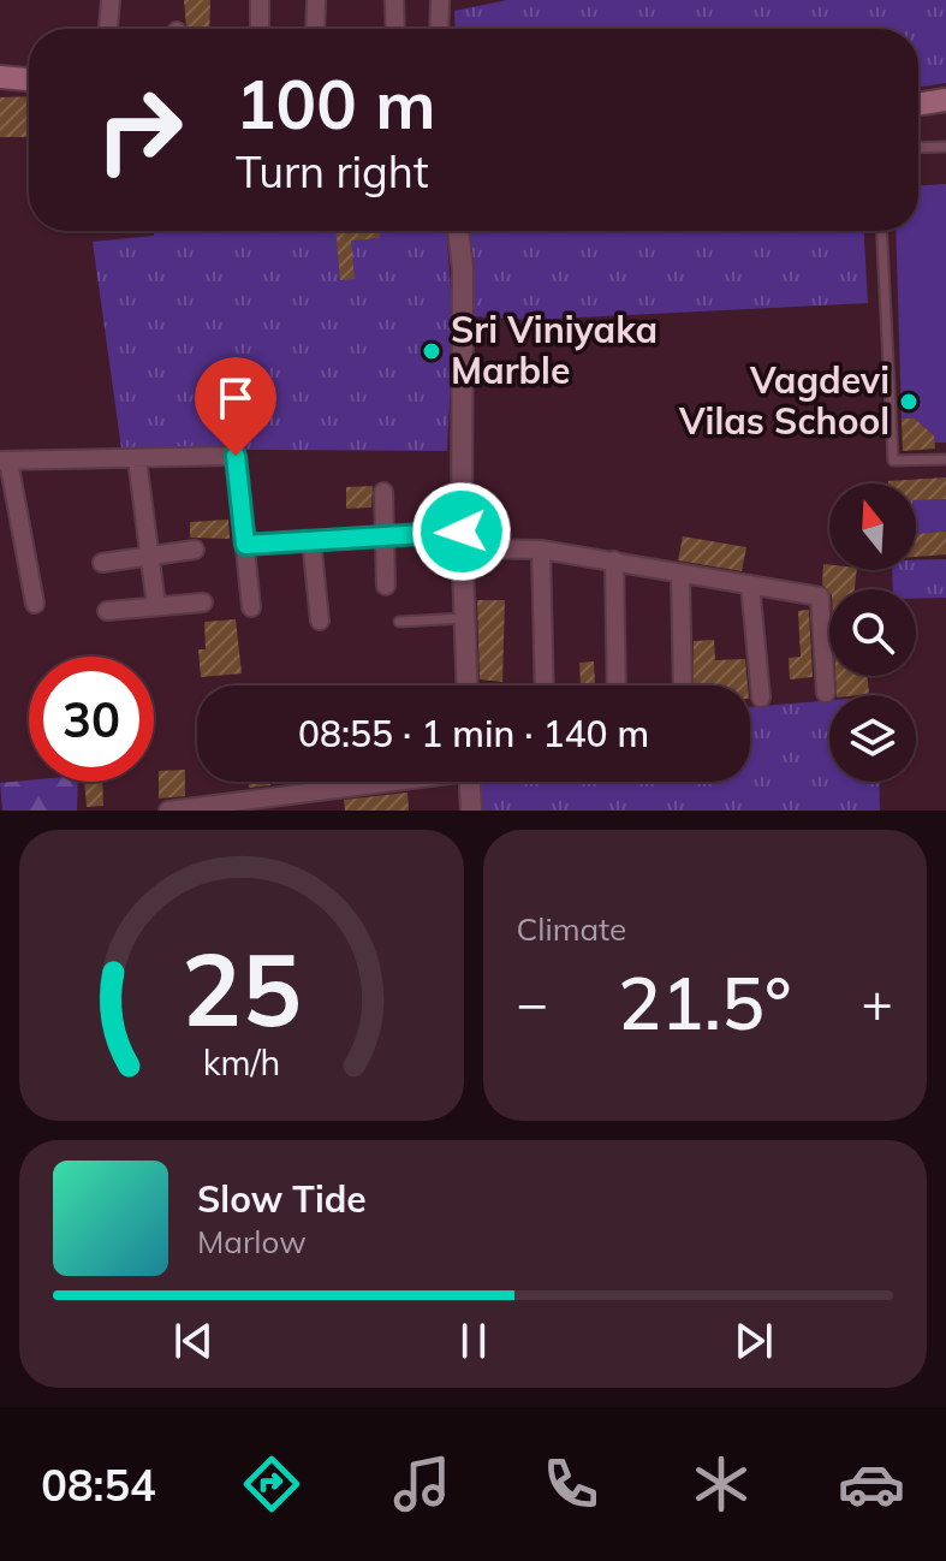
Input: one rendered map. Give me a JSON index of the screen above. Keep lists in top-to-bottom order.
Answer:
{
  "places": ["Sri Viniyaka Marble", "Vagdevi Vilas School"],
  "north": "top",
  "page": {
    "turn": ["100 m", "Turn right"],
    "limit": "30",
    "trip": "08:55 · 1 min · 140 m",
    "tile": "Climate",
    "heat": ["−", "21.5°", "+"],
    "song": ["Slow Tide", "Marlow"],
    "tabs": "08:54",
    "gauge": ["25", "km/h"]
  }
}
